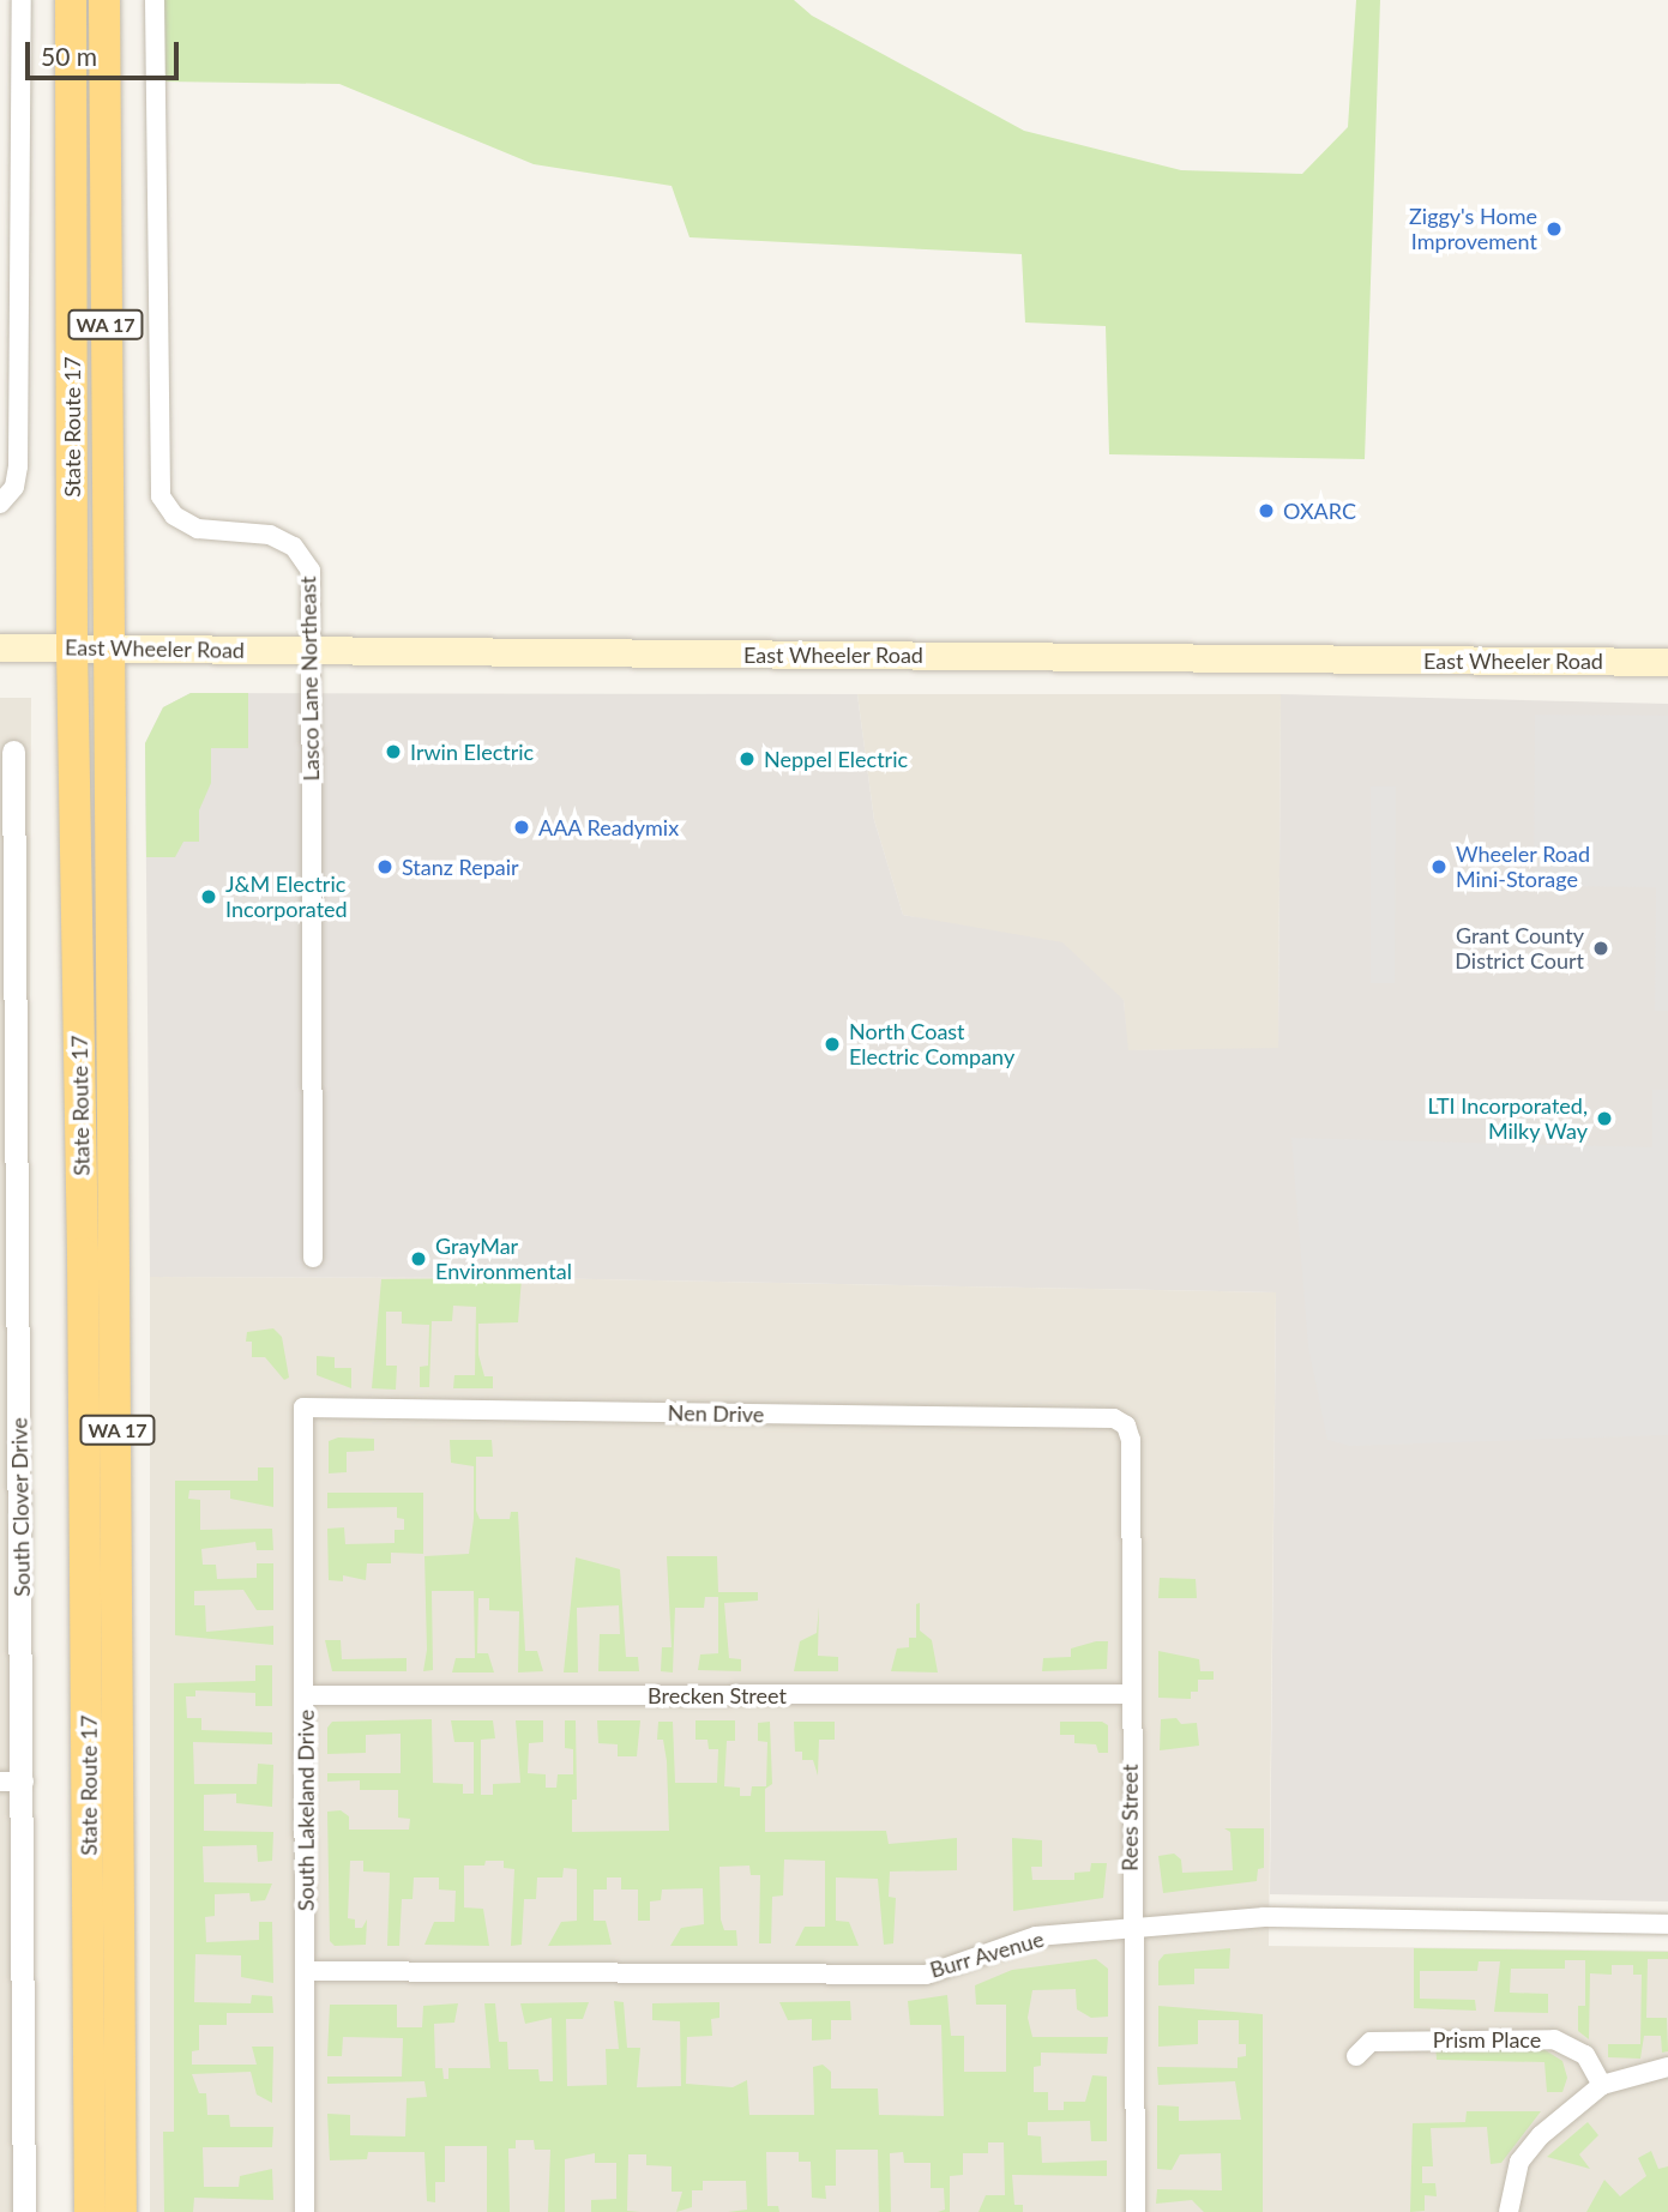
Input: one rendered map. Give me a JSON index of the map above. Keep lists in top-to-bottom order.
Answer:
{
  "streets": {
    "highway": ["WA 17", "State Route 17"],
    "main road": ["East Wheeler Road"],
    "street": [
      "Lasco Lane Northeast",
      "Nen Drive",
      "South Clover Drive",
      "Brecken Street",
      "South Lakeland Drive",
      "Rees Street",
      "Burr Avenue",
      "Prism Place"
    ]
  },
  "crossings": [
    ["State Route 17", "East Wheeler Road"],
    ["East Wheeler Road", "Lasco Lane Northeast"],
    ["Nen Drive", "South Lakeland Drive"],
    ["Nen Drive", "Rees Street"],
    ["Brecken Street", "South Lakeland Drive"],
    ["Brecken Street", "Rees Street"],
    ["South Lakeland Drive", "Burr Avenue"],
    ["Rees Street", "Burr Avenue"]
  ],
  "places": [
    "Ziggy's Home Improvement",
    "OXARC",
    "Irwin Electric",
    "Neppel Electric",
    "AAA Readymix",
    "Stanz Repair",
    "Wheeler Road Mini-Storage",
    "J&M Electric Incorporated",
    "Grant County District Court",
    "North Coast Electric Company",
    "LTI Incorporated, Milky Way",
    "GrayMar Environmental"
  ],
  "scale_bar": "50 m"
}
